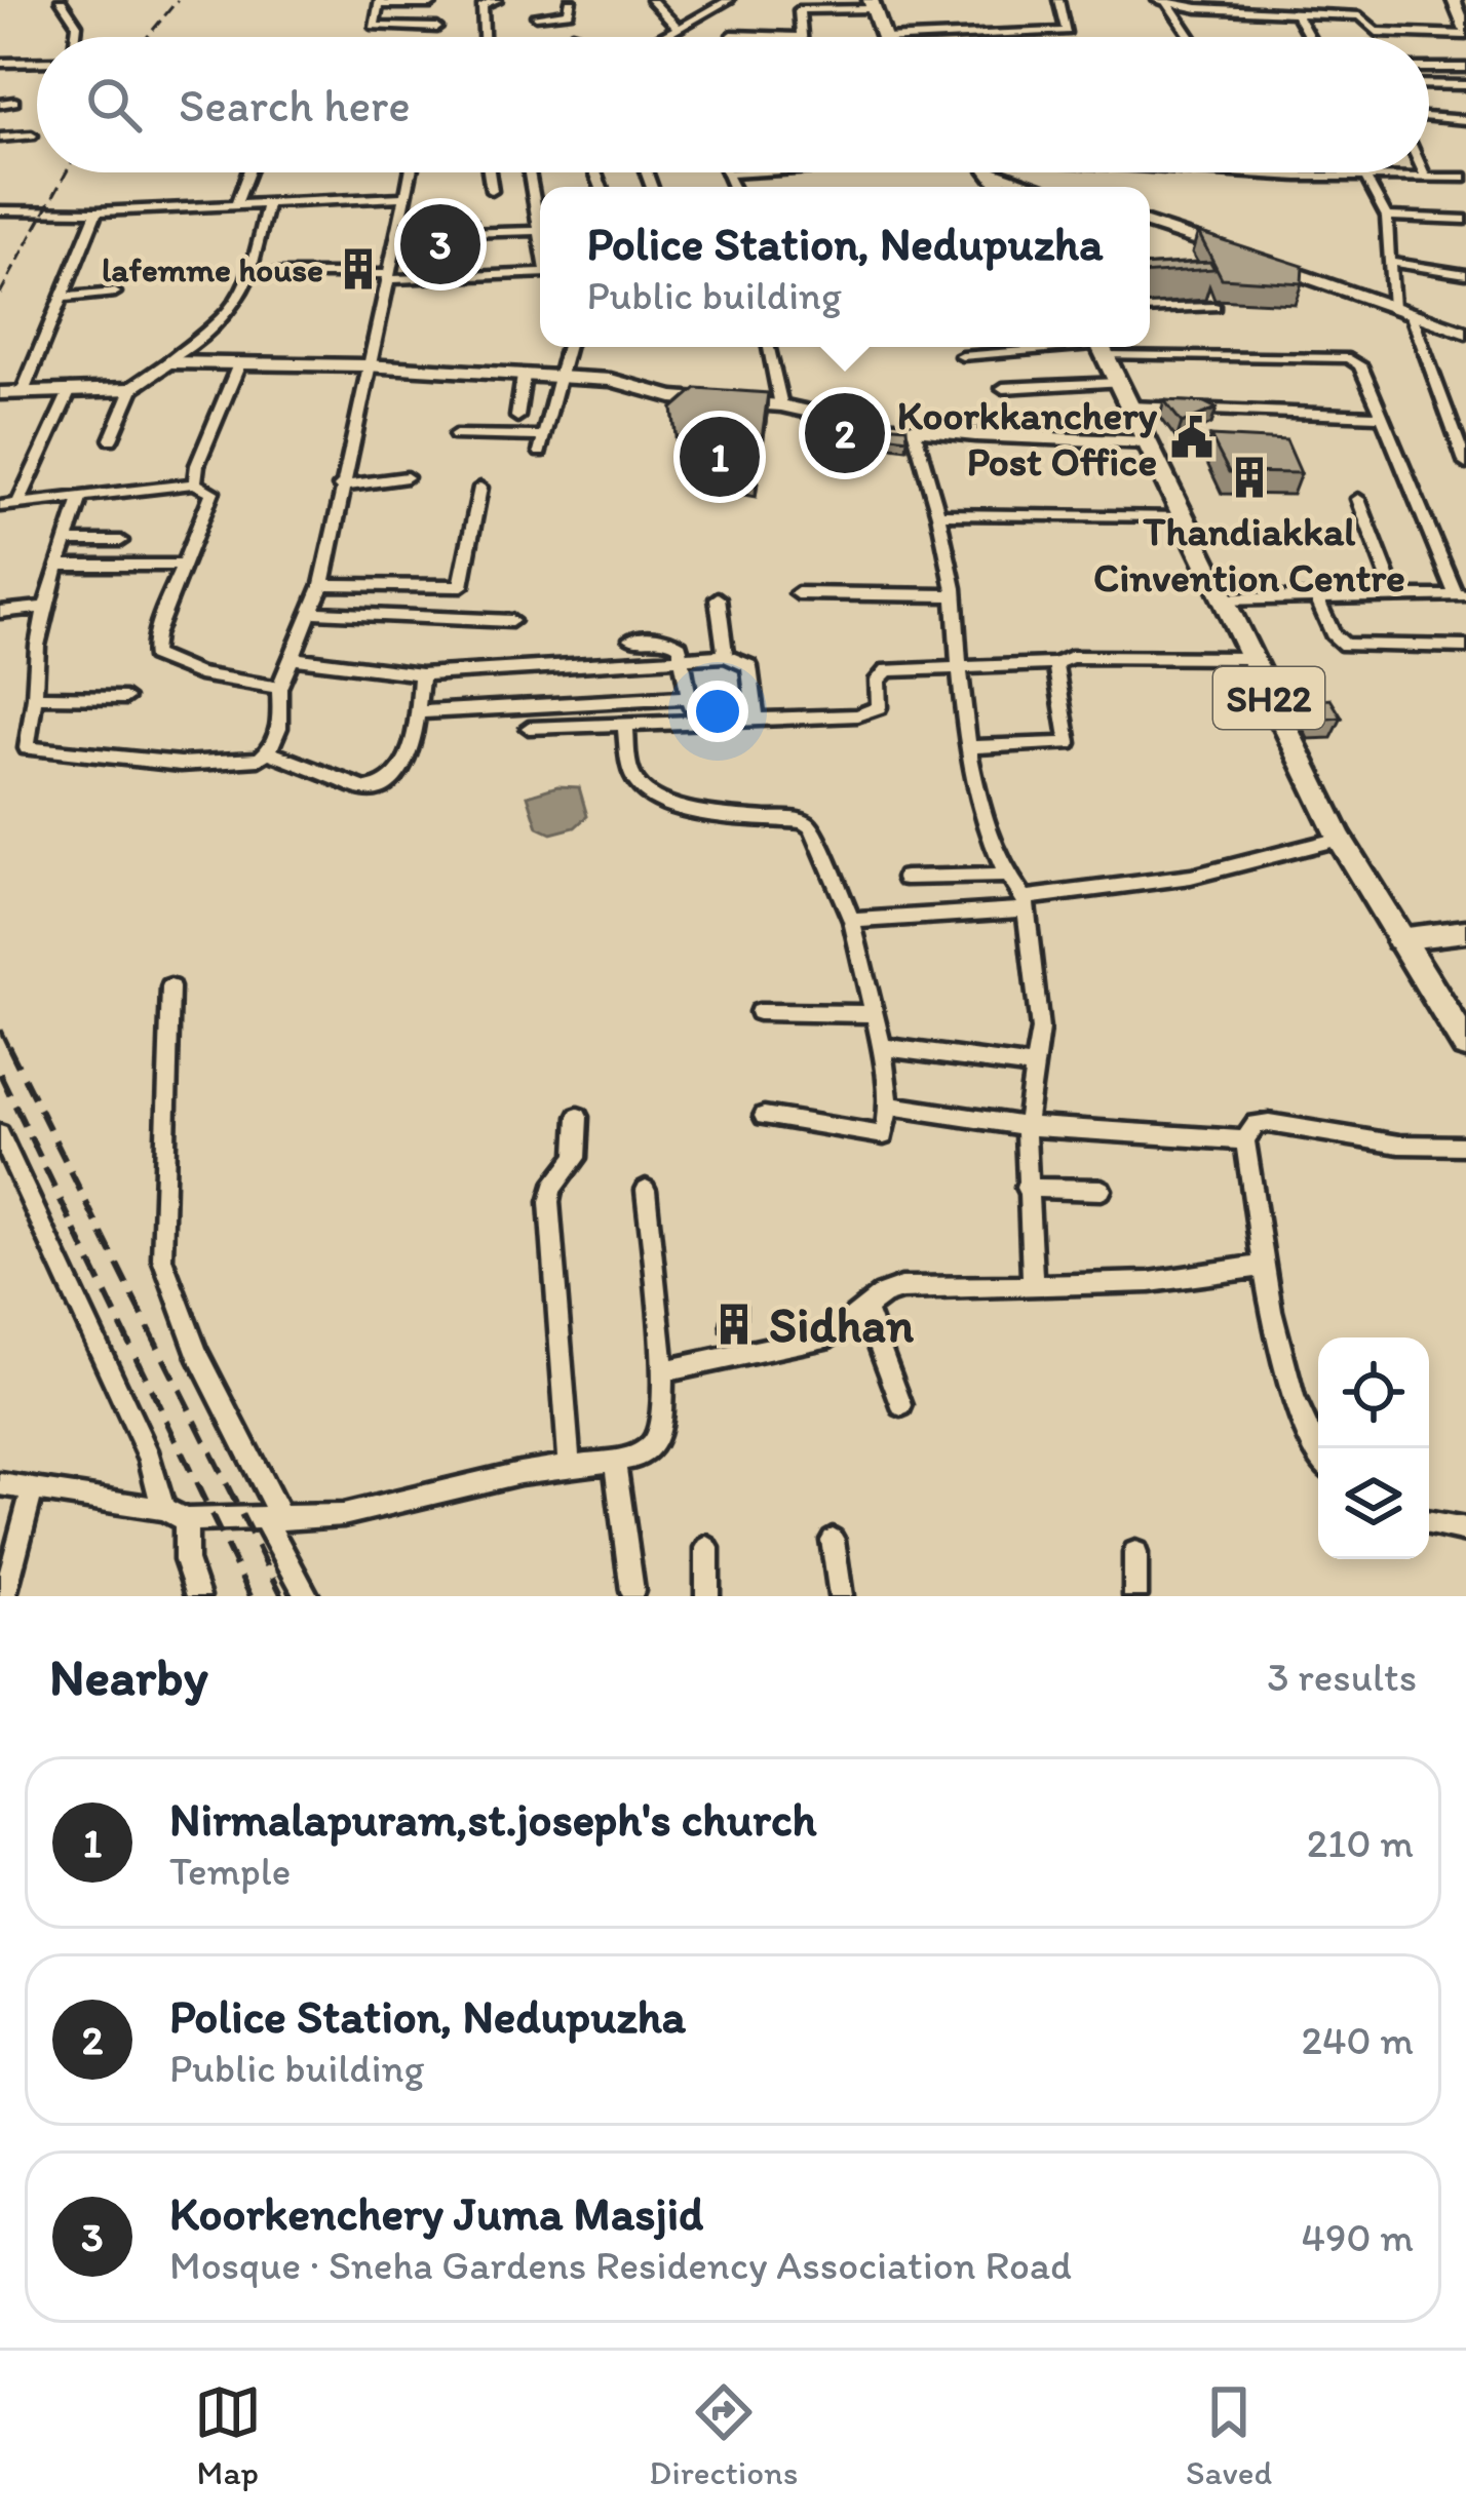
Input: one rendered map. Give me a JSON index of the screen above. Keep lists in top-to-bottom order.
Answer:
{
  "streets": {
    "main road": ["SH22"]
  },
  "places": {
    "building": ["lafemme house", "Thandiakkal Cinvention Centre", "Sidhan"],
    "public building": ["Koorkkanchery Post Office"]
  },
  "page": {
    "search": "Search here",
    "popup": ["Police Station, Nedupuzha", "Public building"],
    "pins": ["3", "2", "1"],
    "heading": ["Nearby", "3 results"],
    "list": [
      {
        "mark": "1",
        "name": "Nirmalapuram,st.joseph's church",
        "note": "Temple",
        "value": "210 m"
      },
      {
        "mark": "2",
        "name": "Police Station, Nedupuzha",
        "note": "Public building",
        "value": "240 m"
      },
      {
        "mark": "3",
        "name": "Koorkenchery Juma Masjid",
        "note": "Mosque · Sneha Gardens Residency Association Road",
        "value": "490 m"
      }
    ],
    "nav": ["Map", "Directions", "Saved"]
  }
}
